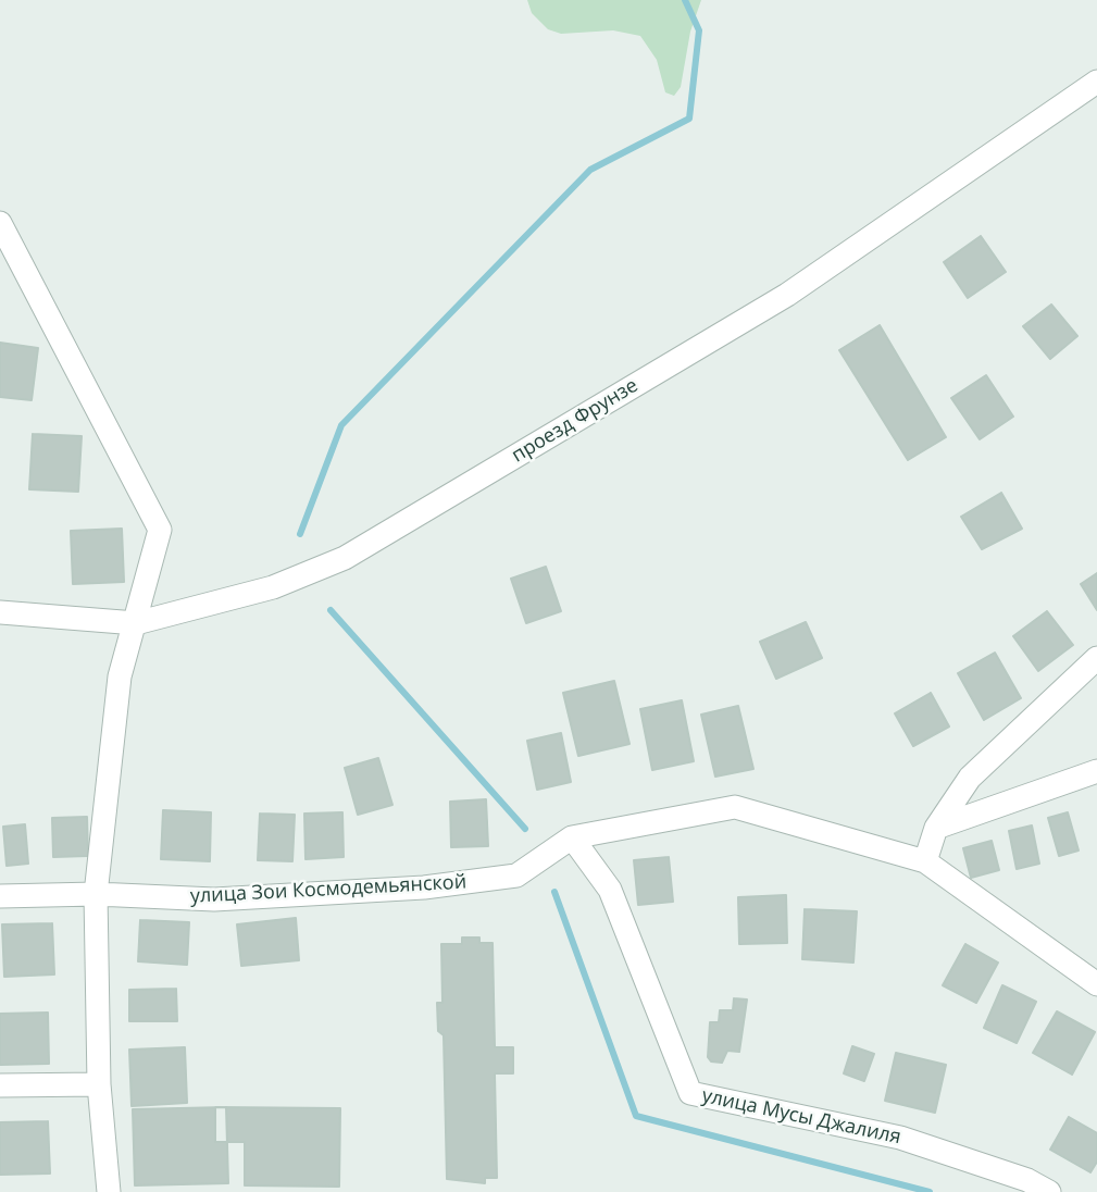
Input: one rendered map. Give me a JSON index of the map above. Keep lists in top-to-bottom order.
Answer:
{
  "streets": {
    "street": ["проезд Фрунзе", "улица Зои Космодемьянской", "улица Мусы Джалиля"]
  },
  "crossings": [
    ["улица Зои Космодемьянской", "улица Мусы Джалиля"]
  ]
}
